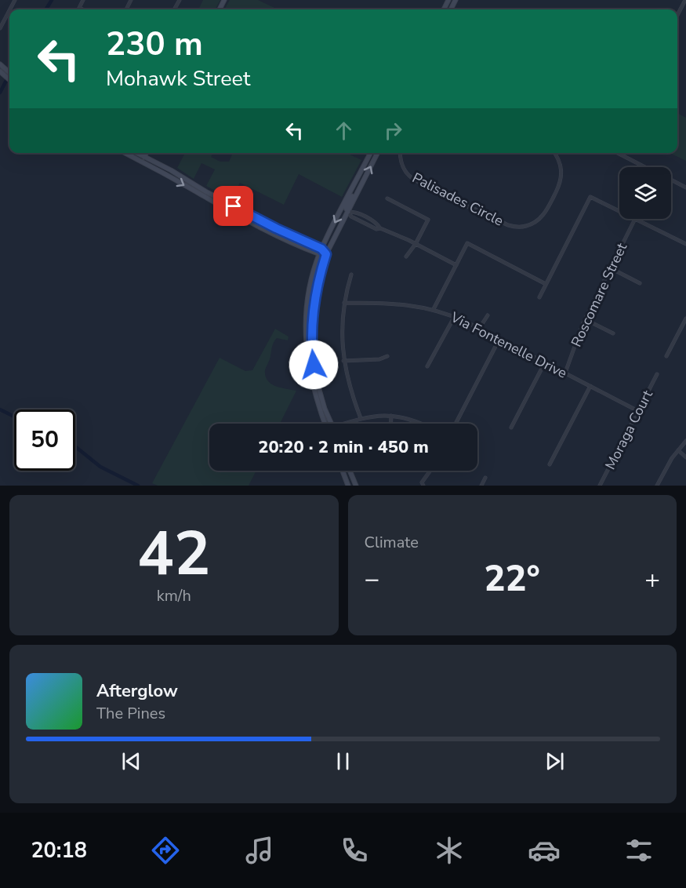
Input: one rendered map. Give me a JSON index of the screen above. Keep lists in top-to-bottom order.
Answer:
{
  "streets": {
    "street": [
      "Palisades Circle",
      "Roscomare Street",
      "Via Fontenelle Drive",
      "Moraga Court"
    ]
  },
  "crossings": [
    ["Roscomare Street", "Via Fontenelle Drive"],
    ["Via Fontenelle Drive", "Moraga Court"]
  ],
  "page": {
    "turn": ["230 m", "Mohawk Street"],
    "limit": "50",
    "trip": "20:20 · 2 min · 450 m",
    "tile": [
      ["42", "km/h"],
      "Climate"
    ],
    "heat": ["−", "22°", "+"],
    "song": ["Afterglow", "The Pines"],
    "tabs": "20:18"
  }
}
